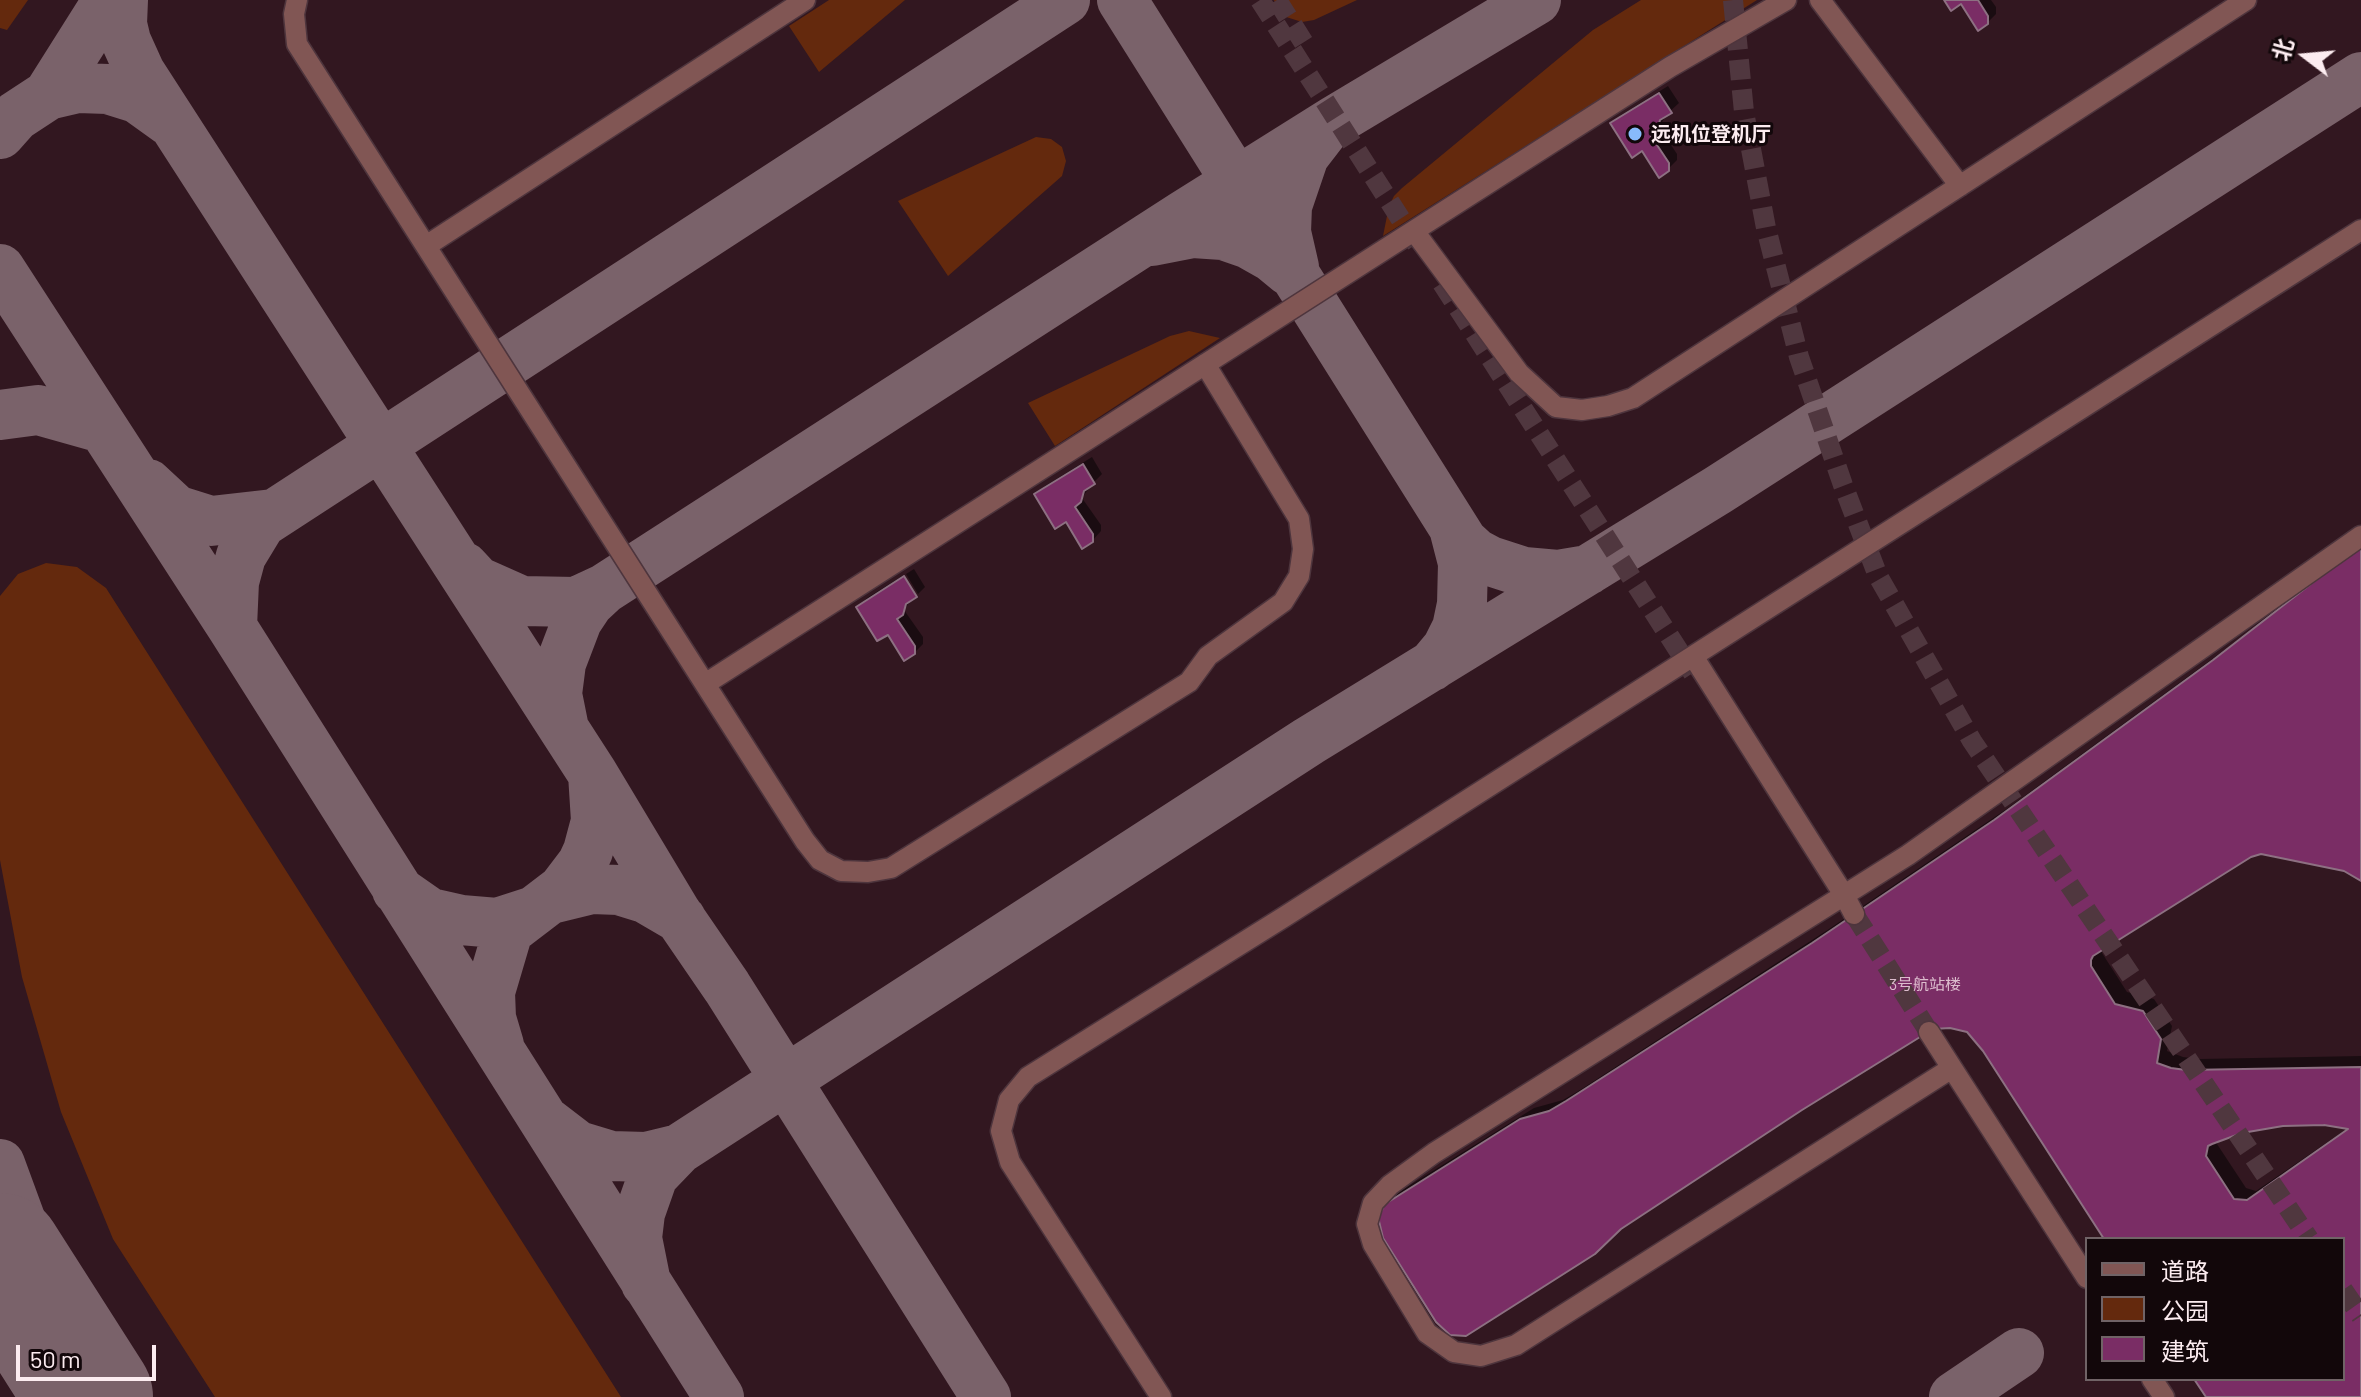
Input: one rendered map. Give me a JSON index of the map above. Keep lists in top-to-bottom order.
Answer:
{
  "places": ["远机位登机厅"],
  "house_numbers": ["3号航站楼"],
  "legend": ["道路", "公园", "建筑"],
  "scale_bar": "50 m",
  "north": "left"
}
